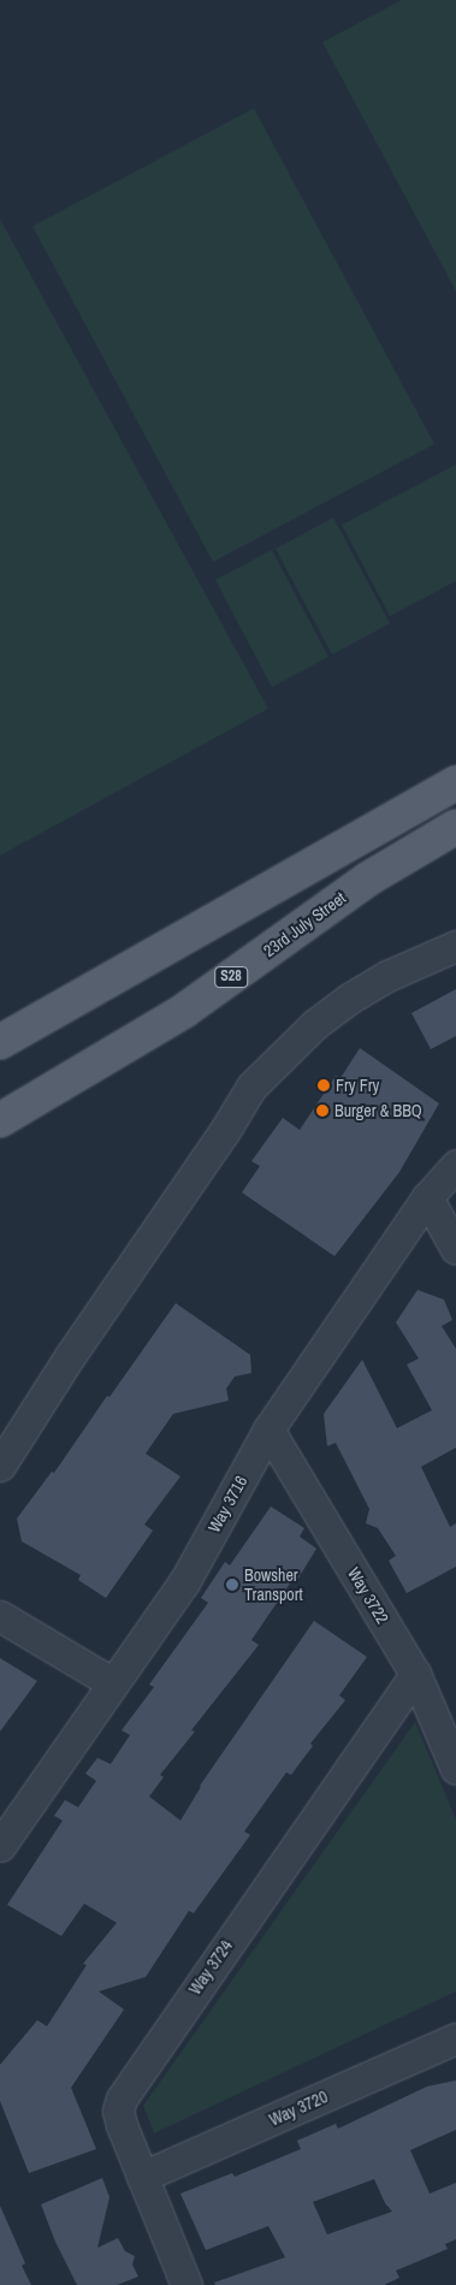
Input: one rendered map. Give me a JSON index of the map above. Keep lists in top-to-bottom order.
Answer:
{
  "streets": {
    "main road": ["23rd July Street", "S28"],
    "street": [
      "Way 3716",
      "Way 3722",
      "Way 3724",
      "Way 3720"
    ]
  },
  "crossings": [
    ["Way 3716", "Way 3722"],
    ["Way 3722", "Way 3724"],
    ["Way 3724", "Way 3720"]
  ],
  "places": ["Fry Fry", "Burger & BBQ", "Bowsher Transport"]
}
